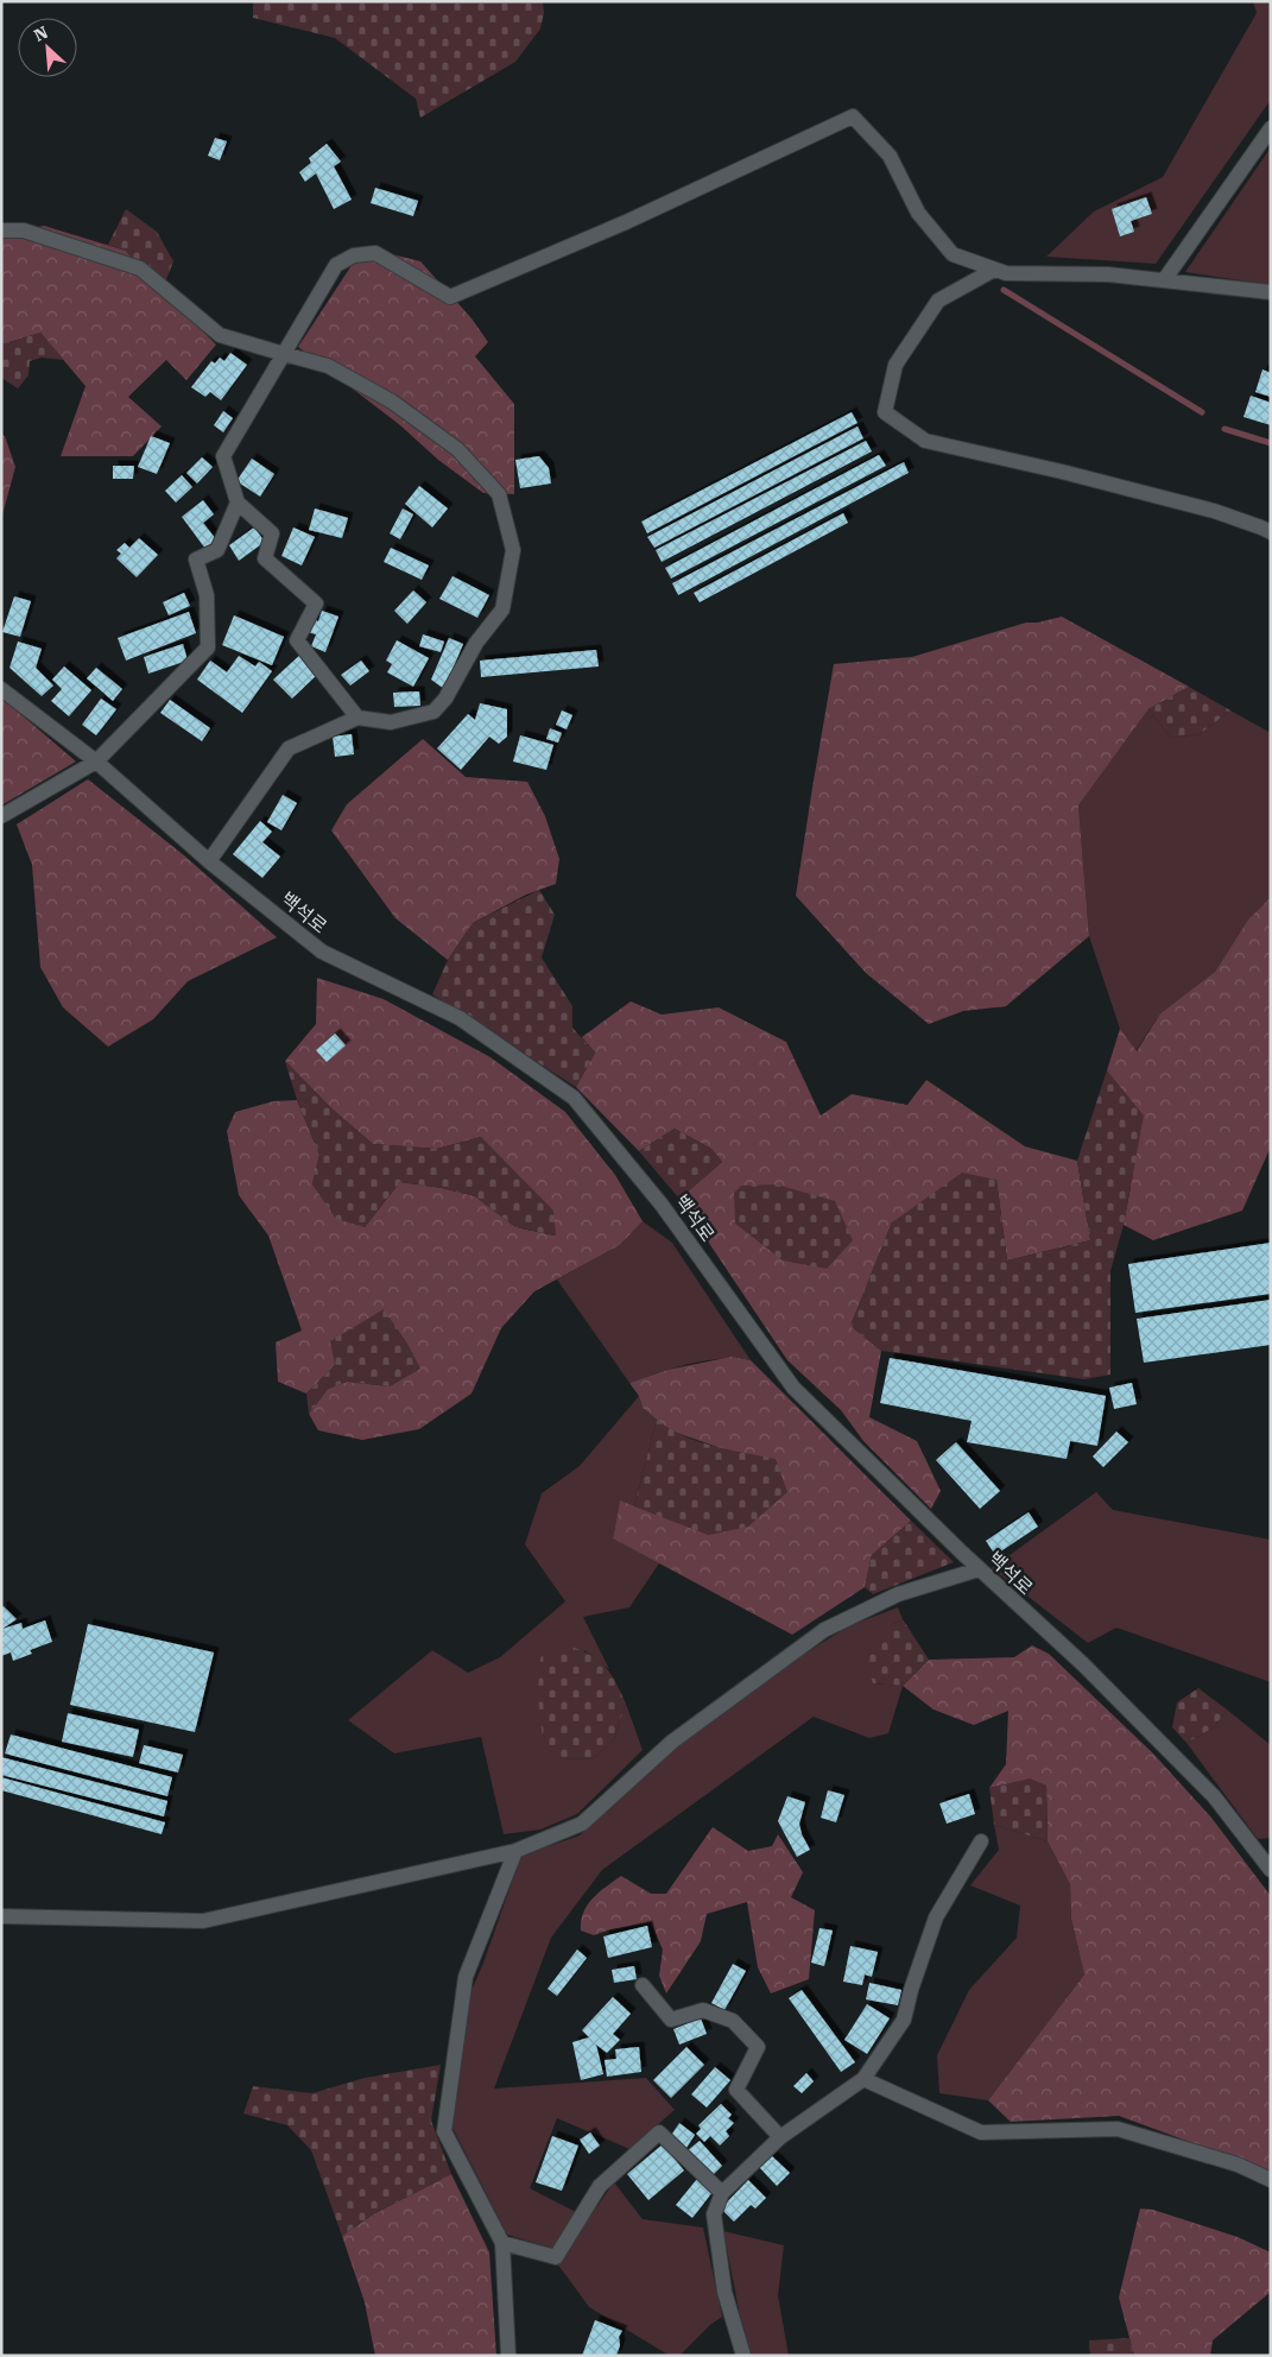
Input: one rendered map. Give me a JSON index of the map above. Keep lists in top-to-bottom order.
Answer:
{
  "streets": {
    "street": ["백석로"]
  },
  "north": "top left"
}
